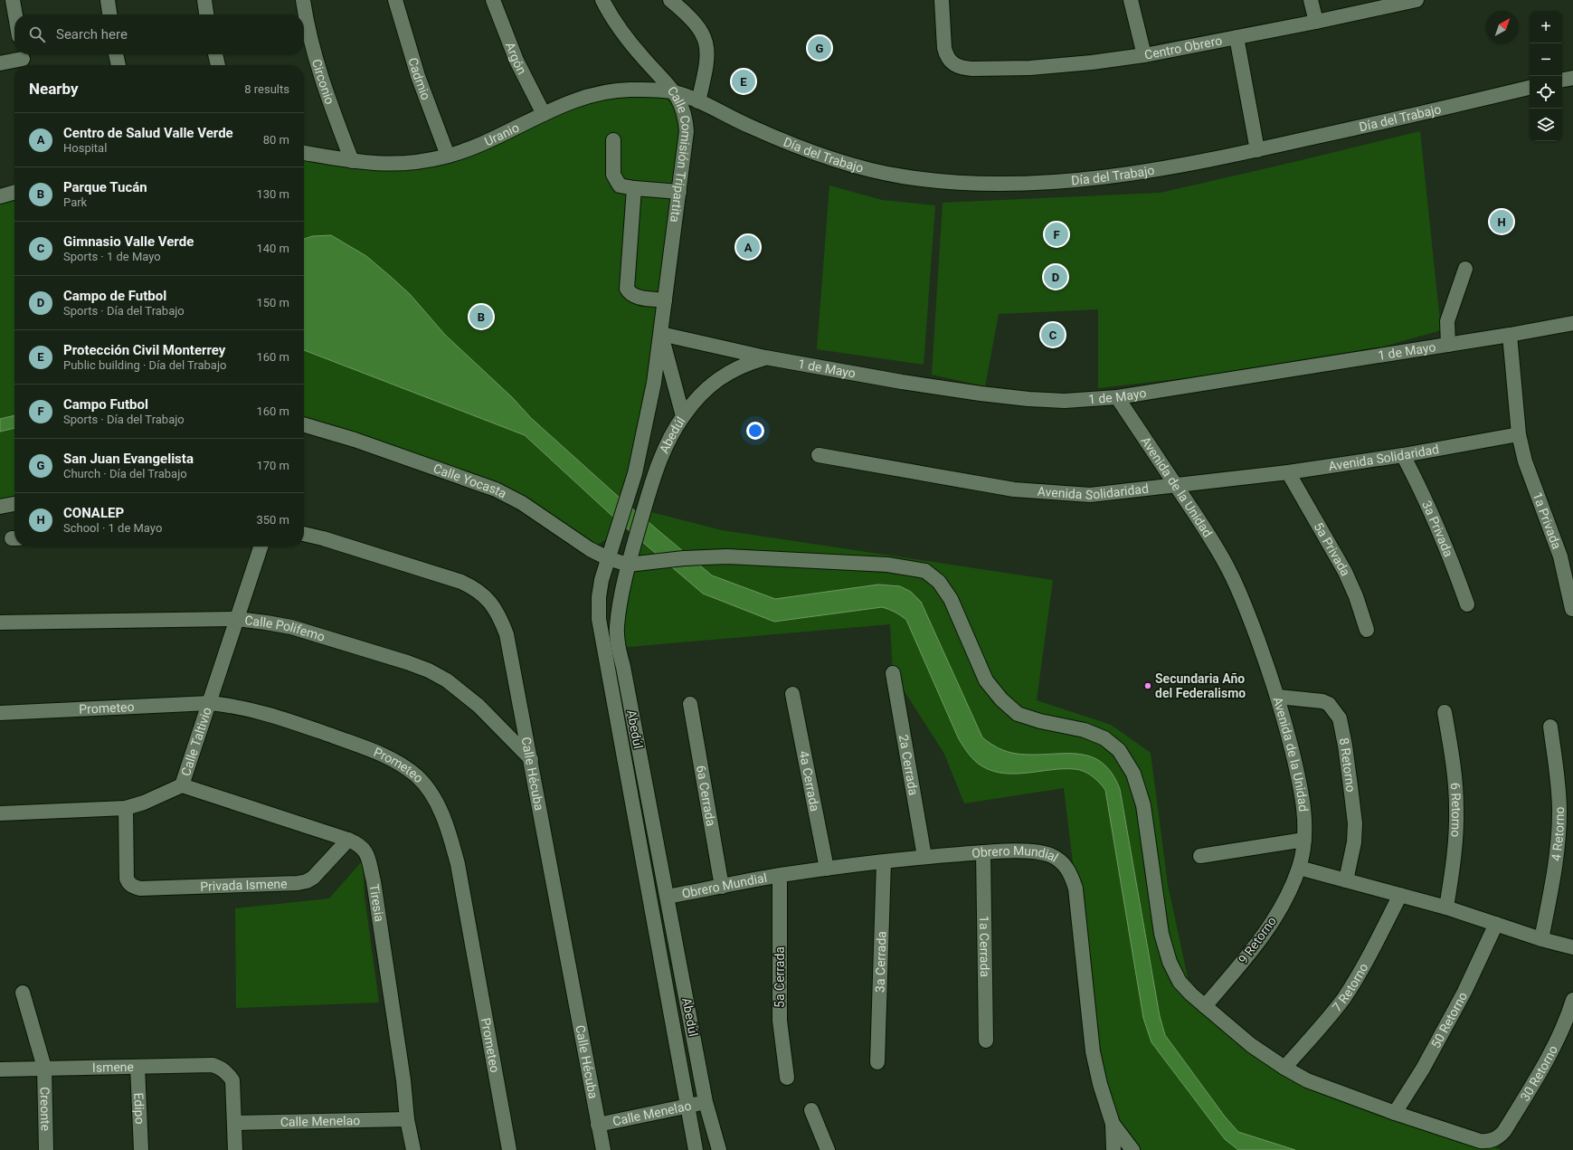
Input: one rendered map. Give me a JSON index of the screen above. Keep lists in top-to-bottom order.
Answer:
{
  "streets": {
    "street": [
      "Centro Obrero",
      "Argón",
      "Cadmio",
      "Circonio",
      "Día del Trabajo",
      "Uranio",
      "Calle Comisión Tripartita",
      "1 de Mayo",
      "Abedúl",
      "Avenida Solidaridad",
      "Calle Yocasta",
      "Avenida de la Unidad",
      "1a Privada",
      "3a Privada",
      "5a Privada",
      "Calle Polifemo",
      "Prometeo",
      "Calle Taltivio",
      "2a Cerrada",
      "8 Retorno",
      "Calle Hécuba",
      "4a Cerrada",
      "6a Cerrada",
      "6 Retorno",
      "4 Retorno",
      "Obrero Mundial",
      "Privada Ismene",
      "Tiresia",
      "9 Retorno",
      "1a Cerrada",
      "3a Cerrada",
      "5a Cerrada",
      "7 Retorno",
      "50 Retorno",
      "Ismene",
      "30 Retorno",
      "Edipo",
      "Creonte",
      "Calle Menelao"
    ]
  },
  "crossings": [
    ["Argón", "Uranio"],
    ["Cadmio", "Uranio"],
    ["Circonio", "Uranio"],
    ["Día del Trabajo", "Uranio"],
    ["Uranio", "Calle Comisión Tripartita"],
    ["Calle Comisión Tripartita", "1 de Mayo"],
    ["Calle Comisión Tripartita", "Abedúl"],
    ["1 de Mayo", "Abedúl"],
    ["1 de Mayo", "Avenida de la Unidad"],
    ["1 de Mayo", "1a Privada"],
    ["Abedúl", "Calle Yocasta"],
    ["Abedúl", "Obrero Mundial"],
    ["Abedúl", "Calle Menelao"],
    ["Avenida Solidaridad", "Avenida de la Unidad"],
    ["Avenida Solidaridad", "1a Privada"],
    ["Avenida Solidaridad", "3a Privada"],
    ["Avenida Solidaridad", "5a Privada"],
    ["Avenida de la Unidad", "8 Retorno"],
    ["Avenida de la Unidad", "9 Retorno"],
    ["Calle Polifemo", "Calle Taltivio"],
    ["Calle Polifemo", "Calle Hécuba"],
    ["Prometeo", "Calle Taltivio"],
    ["Calle Taltivio", "Privada Ismene"],
    ["Calle Taltivio", "Tiresia"],
    ["2a Cerrada", "Obrero Mundial"],
    ["Calle Hécuba", "Calle Menelao"],
    ["4a Cerrada", "Obrero Mundial"],
    ["6a Cerrada", "Obrero Mundial"],
    ["Obrero Mundial", "1a Cerrada"],
    ["Obrero Mundial", "3a Cerrada"],
    ["Obrero Mundial", "5a Cerrada"],
    ["Privada Ismene", "Tiresia"],
    ["Tiresia", "Calle Menelao"],
    ["50 Retorno", "30 Retorno"],
    ["Ismene", "Edipo"],
    ["Ismene", "Creonte"],
    ["Ismene", "Calle Menelao"]
  ],
  "places": ["Secundaria Año del Federalismo"],
  "north": "top right",
  "page": {
    "map_buttons": ["+", "−"],
    "search": "Search here",
    "pins": [
      "G",
      "E",
      "H",
      "F",
      "A",
      "D",
      "B",
      "C"
    ],
    "heading": ["Nearby", "8 results"],
    "list": [
      {
        "mark": "A",
        "name": "Centro de Salud Valle Verde",
        "note": "Hospital",
        "value": "80 m"
      },
      {
        "mark": "B",
        "name": "Parque Tucán",
        "note": "Park",
        "value": "130 m"
      },
      {
        "mark": "C",
        "name": "Gimnasio Valle Verde",
        "note": "Sports · 1 de Mayo",
        "value": "140 m"
      },
      {
        "mark": "D",
        "name": "Campo de Futbol",
        "note": "Sports · Día del Trabajo",
        "value": "150 m"
      },
      {
        "mark": "E",
        "name": "Protección Civil Monterrey",
        "note": "Public building · Día del Trabajo",
        "value": "160 m"
      },
      {
        "mark": "F",
        "name": "Campo Futbol",
        "note": "Sports · Día del Trabajo",
        "value": "160 m"
      },
      {
        "mark": "G",
        "name": "San Juan Evangelista",
        "note": "Church · Día del Trabajo",
        "value": "170 m"
      },
      {
        "mark": "H",
        "name": "CONALEP",
        "note": "School · 1 de Mayo",
        "value": "350 m"
      }
    ]
  }
}
